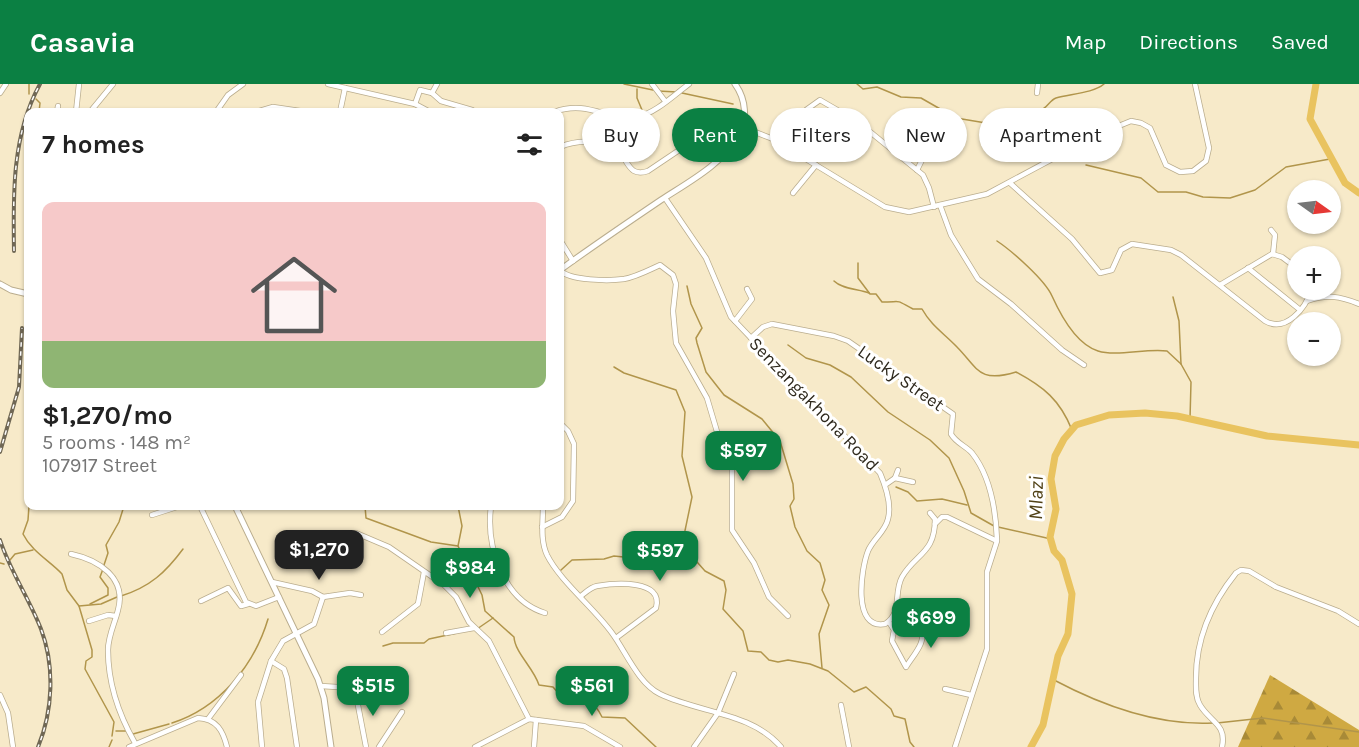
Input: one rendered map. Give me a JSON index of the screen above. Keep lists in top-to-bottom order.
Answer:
{
  "streets": {
    "street": ["Lucky Street", "Senzangakhona Road"]
  },
  "crossings": [
    ["Lucky Street", "Senzangakhona Road"]
  ],
  "water": ["Mlazi"],
  "north": "right",
  "page": {
    "header": "Casavia",
    "nav": ["Map", "Directions", "Saved"],
    "chip": [
      "Buy",
      "Rent",
      "Filters",
      "New",
      "Apartment"
    ],
    "heading": "7 homes",
    "map_buttons": ["+", "−"],
    "list": [
      {
        "name": "$1,270/mo",
        "note": "5 rooms · 148 m² · 107917 Street"
      }
    ],
    "price": [
      "$597",
      "$1,270",
      "$597",
      "$984",
      "$699",
      "$515",
      "$561"
    ]
  }
}
